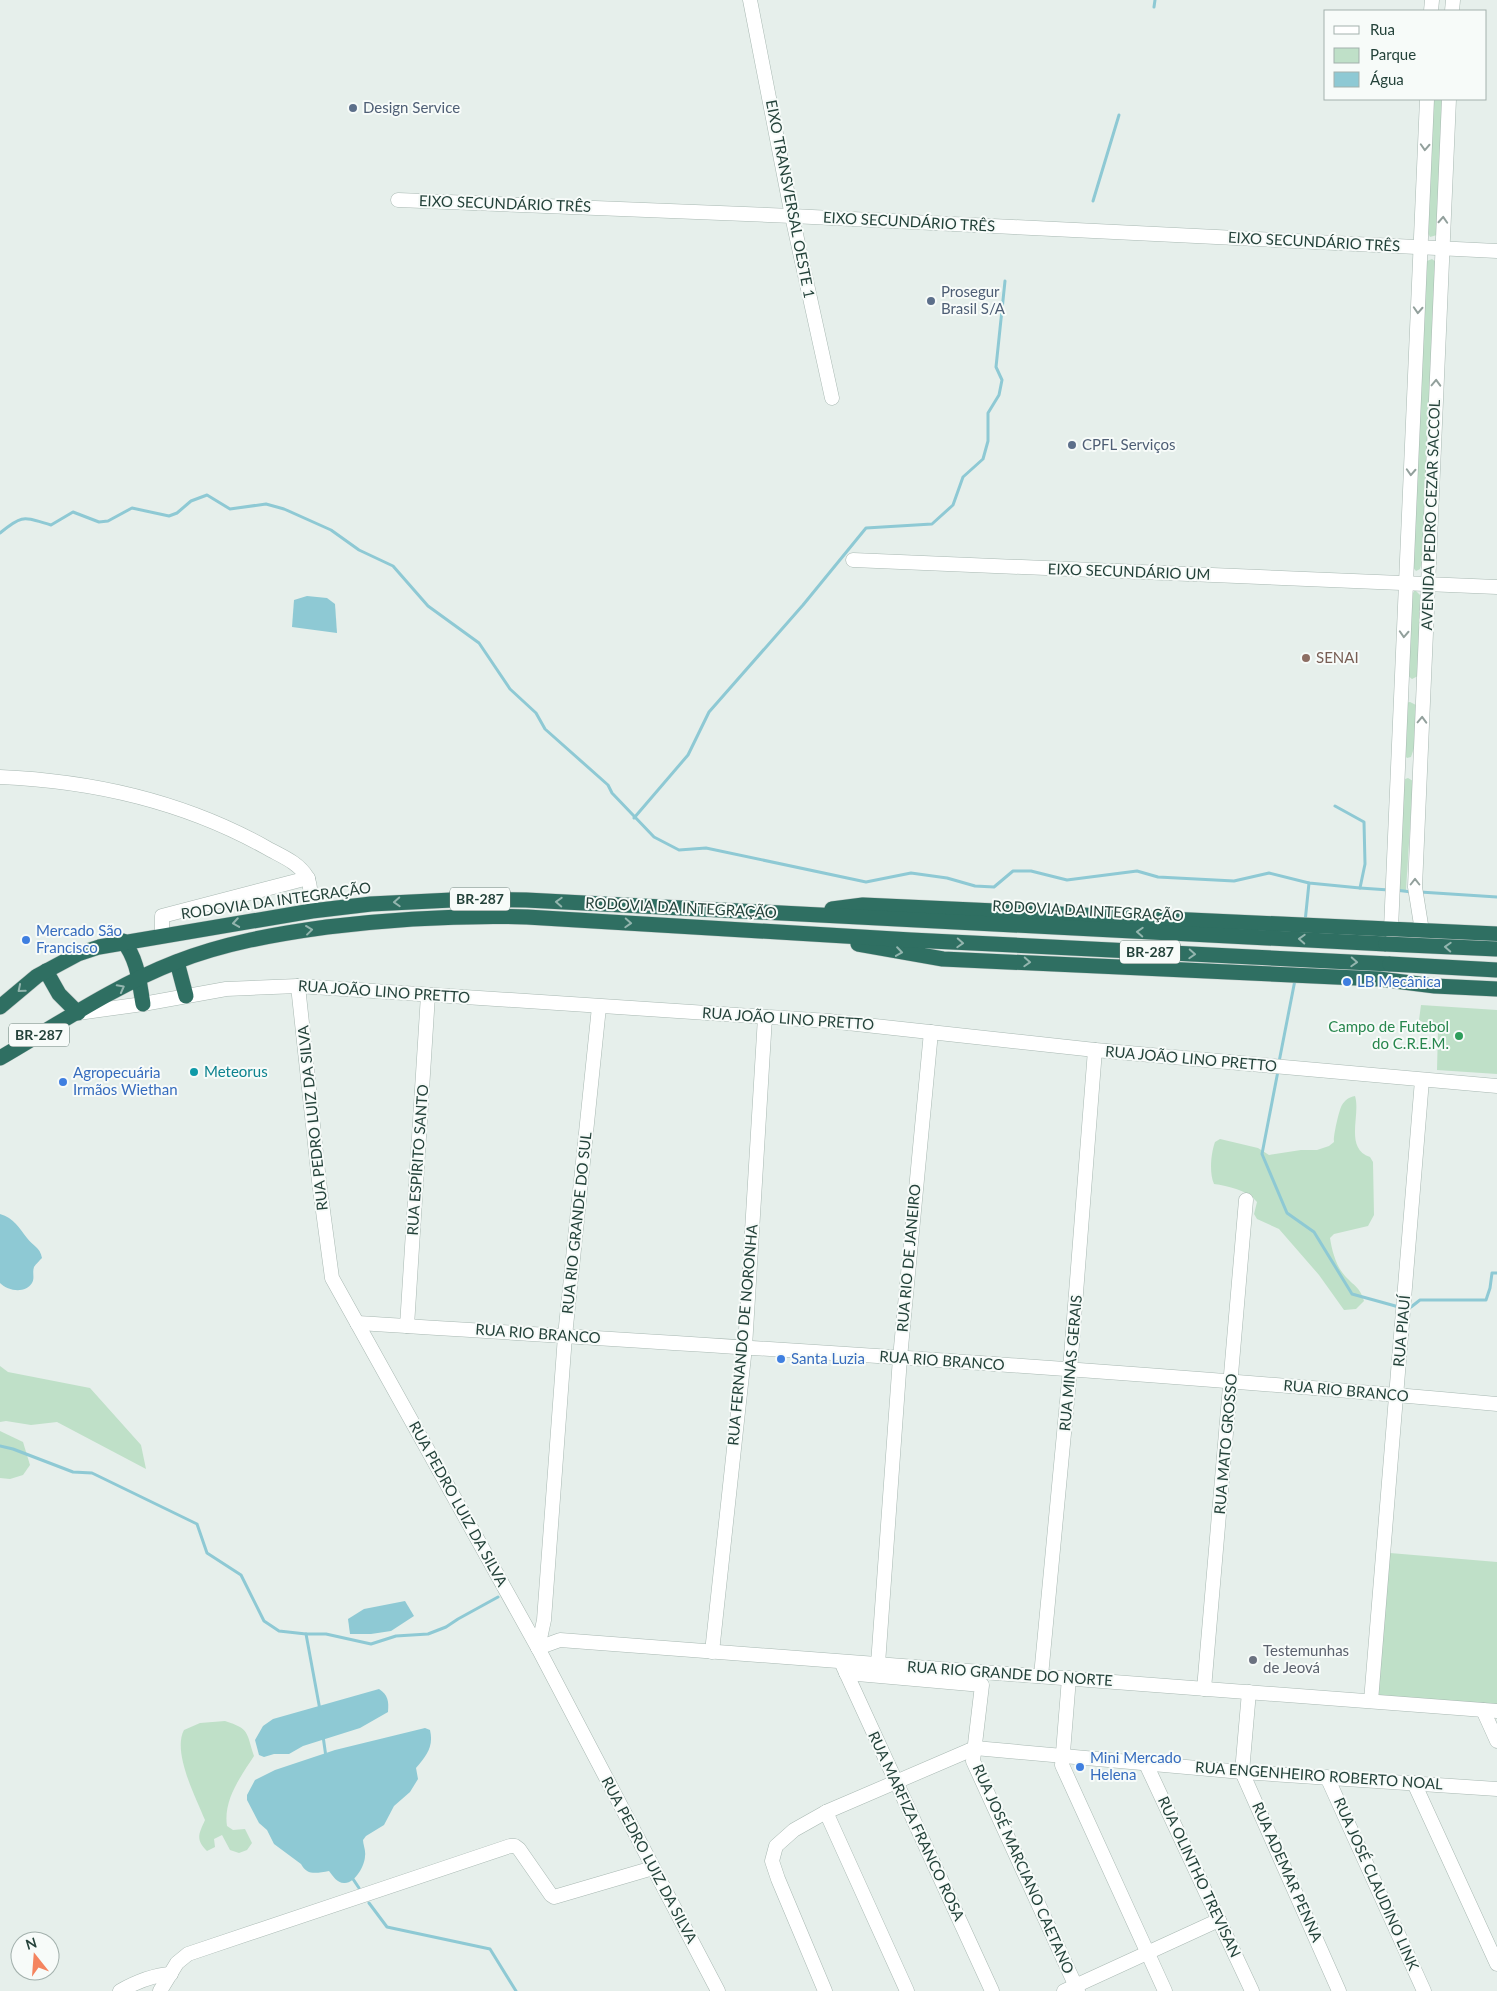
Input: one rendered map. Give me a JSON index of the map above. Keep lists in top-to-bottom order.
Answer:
{
  "streets": {
    "highway": ["BR-287", "RODOVIA DA INTEGRAÇÃO"],
    "street": [
      "EIXO TRANSVERSAL OESTE 1",
      "EIXO SECUNDÁRIO TRÊS",
      "AVENIDA PEDRO CEZAR SACCOL",
      "EIXO SECUNDÁRIO UM",
      "RUA JOÃO LINO PRETTO",
      "RUA PEDRO LUIZ DA SILVA",
      "RUA ESPÍRITO SANTO",
      "RUA RIO GRANDE DO SUL",
      "RUA RIO DE JANEIRO",
      "RUA PIAUÍ",
      "RUA RIO BRANCO",
      "RUA FERNANDO DE NORONHA",
      "RUA MINAS GERAIS",
      "RUA MATO GROSSO",
      "RUA RIO GRANDE DO NORTE",
      "RUA ENGENHEIRO ROBERTO NOAL",
      "RUA MARFIZA FRANCO ROSA",
      "RUA JOSÉ MARCIANO CAETANO",
      "RUA ADEMAR PENNA",
      "RUA OLINTHO TREVISAN",
      "RUA JOSÉ CLAUDINO LINK"
    ]
  },
  "crossings": [
    ["EIXO TRANSVERSAL OESTE 1", "EIXO SECUNDÁRIO TRÊS"],
    ["EIXO SECUNDÁRIO TRÊS", "AVENIDA PEDRO CEZAR SACCOL"],
    ["AVENIDA PEDRO CEZAR SACCOL", "EIXO SECUNDÁRIO UM"],
    ["AVENIDA PEDRO CEZAR SACCOL", "BR-287"],
    ["AVENIDA PEDRO CEZAR SACCOL", "RODOVIA DA INTEGRAÇÃO"],
    ["BR-287", "RODOVIA DA INTEGRAÇÃO"],
    ["RODOVIA DA INTEGRAÇÃO", "RUA JOÃO LINO PRETTO"],
    ["RUA JOÃO LINO PRETTO", "RUA PEDRO LUIZ DA SILVA"],
    ["RUA JOÃO LINO PRETTO", "RUA ESPÍRITO SANTO"],
    ["RUA JOÃO LINO PRETTO", "RUA RIO GRANDE DO SUL"],
    ["RUA JOÃO LINO PRETTO", "RUA RIO DE JANEIRO"],
    ["RUA JOÃO LINO PRETTO", "RUA PIAUÍ"],
    ["RUA JOÃO LINO PRETTO", "RUA FERNANDO DE NORONHA"],
    ["RUA JOÃO LINO PRETTO", "RUA MINAS GERAIS"],
    ["RUA PEDRO LUIZ DA SILVA", "RUA RIO GRANDE DO SUL"],
    ["RUA PEDRO LUIZ DA SILVA", "RUA RIO BRANCO"],
    ["RUA PEDRO LUIZ DA SILVA", "RUA RIO GRANDE DO NORTE"],
    ["RUA ESPÍRITO SANTO", "RUA RIO BRANCO"],
    ["RUA RIO GRANDE DO SUL", "RUA RIO BRANCO"],
    ["RUA RIO GRANDE DO SUL", "RUA RIO GRANDE DO NORTE"],
    ["RUA RIO DE JANEIRO", "RUA RIO BRANCO"],
    ["RUA RIO DE JANEIRO", "RUA RIO GRANDE DO NORTE"],
    ["RUA PIAUÍ", "RUA RIO BRANCO"],
    ["RUA PIAUÍ", "RUA RIO GRANDE DO NORTE"],
    ["RUA RIO BRANCO", "RUA FERNANDO DE NORONHA"],
    ["RUA RIO BRANCO", "RUA MINAS GERAIS"],
    ["RUA RIO BRANCO", "RUA MATO GROSSO"],
    ["RUA FERNANDO DE NORONHA", "RUA RIO GRANDE DO NORTE"],
    ["RUA MINAS GERAIS", "RUA RIO GRANDE DO NORTE"],
    ["RUA MATO GROSSO", "RUA RIO GRANDE DO NORTE"],
    ["RUA RIO GRANDE DO NORTE", "RUA MARFIZA FRANCO ROSA"],
    ["RUA RIO GRANDE DO NORTE", "RUA JOSÉ MARCIANO CAETANO"],
    ["RUA RIO GRANDE DO NORTE", "RUA ADEMAR PENNA"],
    ["RUA ENGENHEIRO ROBERTO NOAL", "RUA MARFIZA FRANCO ROSA"],
    ["RUA ENGENHEIRO ROBERTO NOAL", "RUA JOSÉ MARCIANO CAETANO"],
    ["RUA ENGENHEIRO ROBERTO NOAL", "RUA ADEMAR PENNA"],
    ["RUA ENGENHEIRO ROBERTO NOAL", "RUA OLINTHO TREVISAN"],
    ["RUA ENGENHEIRO ROBERTO NOAL", "RUA JOSÉ CLAUDINO LINK"],
    ["RUA MARFIZA FRANCO ROSA", "RUA JOSÉ MARCIANO CAETANO"]
  ],
  "places": [
    "Design Service",
    "Prosegur Brasil S/A",
    "CPFL Serviços",
    "SENAI",
    "Mercado São Francisco",
    "LB Mecânica",
    "Campo de Futebol do C.R.E.M.",
    "Meteorus",
    "Agropecuária Irmãos Wiethan",
    "Santa Luzia",
    "Testemunhas de Jeová",
    "Mini Mercado Helena"
  ],
  "legend": ["Rua", "Parque", "Água"],
  "north": "top"
}
